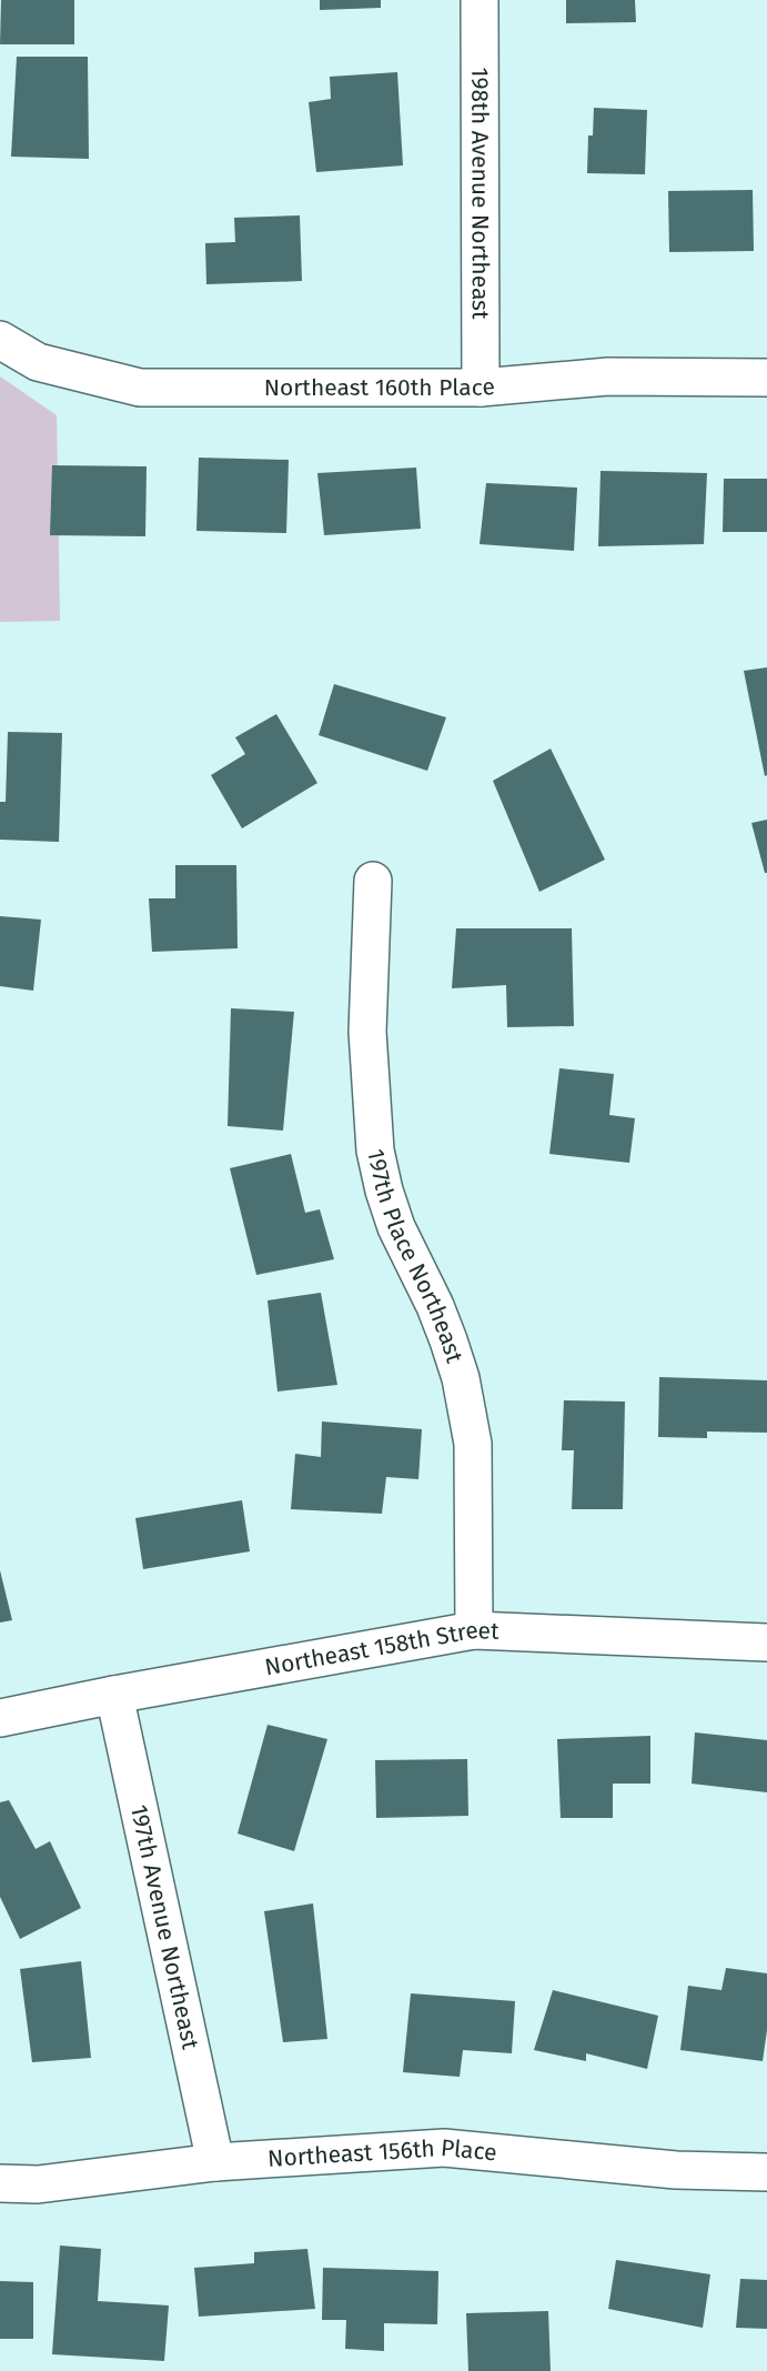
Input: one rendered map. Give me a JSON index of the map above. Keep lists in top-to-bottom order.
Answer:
{
  "streets": {
    "street": [
      "198th Avenue Northeast",
      "Northeast 160th Place",
      "197th Place Northeast",
      "Northeast 158th Street",
      "197th Avenue Northeast",
      "Northeast 156th Place"
    ]
  },
  "crossings": [
    ["198th Avenue Northeast", "Northeast 160th Place"],
    ["197th Place Northeast", "Northeast 158th Street"],
    ["Northeast 158th Street", "197th Avenue Northeast"],
    ["197th Avenue Northeast", "Northeast 156th Place"]
  ]
}
